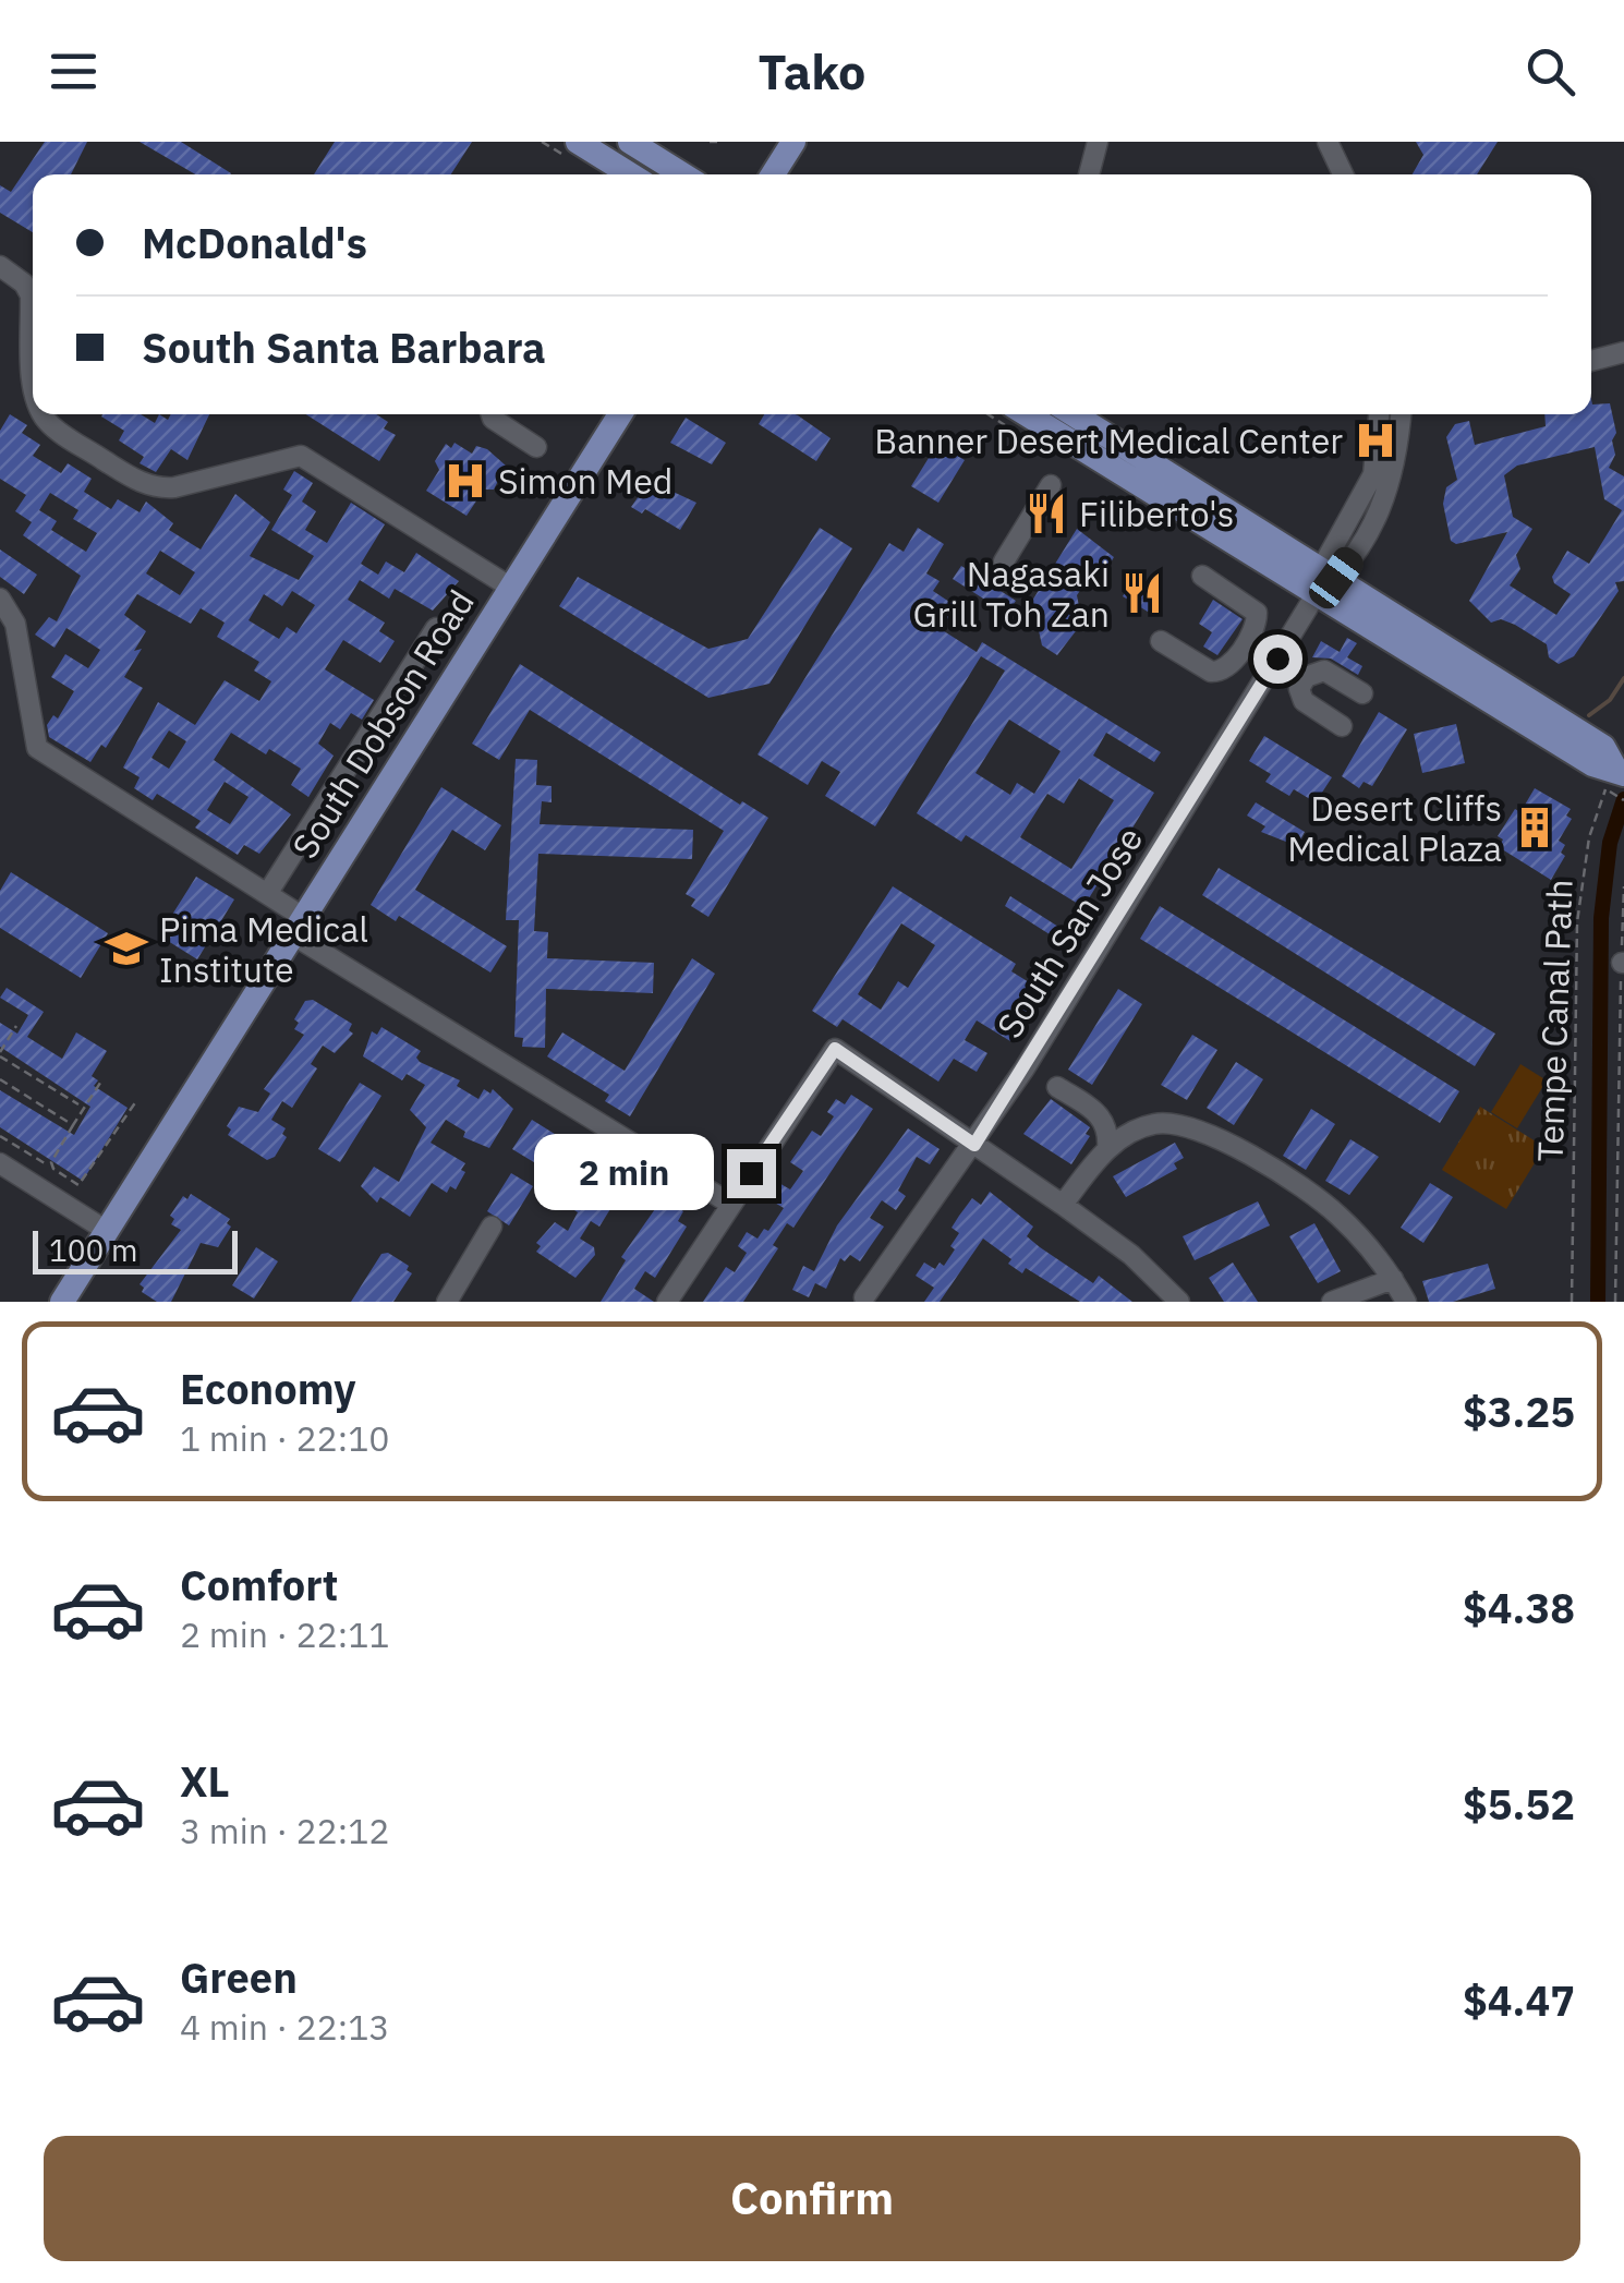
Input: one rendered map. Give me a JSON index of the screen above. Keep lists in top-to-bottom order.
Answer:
{
  "streets": {
    "main road": ["South Dobson Road"],
    "street": ["South San Jose"],
    "path": ["Tempe Canal Path"]
  },
  "places": {
    "hospital": ["Banner Desert Medical Center", "Simon Med"],
    "restaurant": ["Filiberto's", "Nagasaki Grill Toh Zan"],
    "building": ["Desert Cliffs Medical Plaza"],
    "school or university": ["Pima Medical Institute"]
  },
  "scale_bar": "100 m",
  "page": {
    "header": "Tako",
    "banner": ["McDonald's", "South Santa Barbara"],
    "bubble": "2 min",
    "scale": "100 m",
    "list": [
      {
        "name": "Economy",
        "note": "1 min · 22:10",
        "value": "$3.25"
      },
      {
        "name": "Comfort",
        "note": "2 min · 22:11",
        "value": "$4.38"
      },
      {
        "name": "XL",
        "note": "3 min · 22:12",
        "value": "$5.52"
      },
      {
        "name": "Green",
        "note": "4 min · 22:13",
        "value": "$4.47"
      }
    ],
    "buttons": "Confirm"
  }
}
